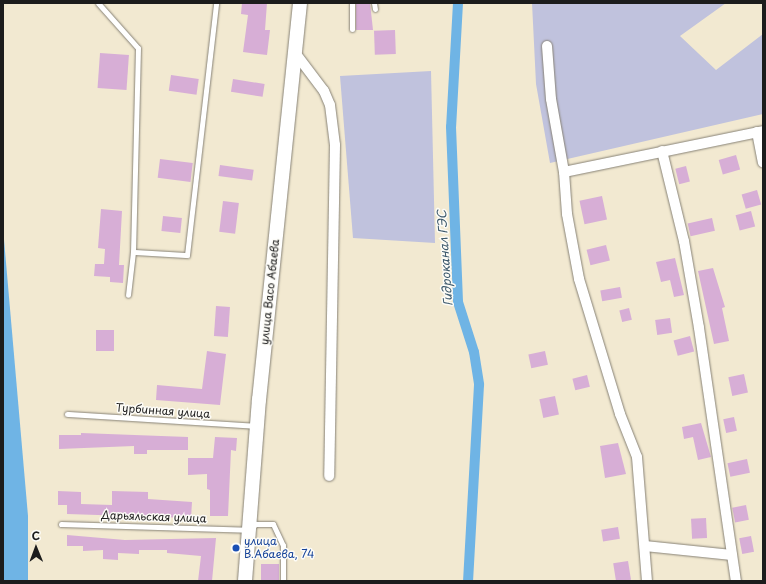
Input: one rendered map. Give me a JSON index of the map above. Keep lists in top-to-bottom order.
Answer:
{
  "streets": {
    "main road": ["улица Васо Абаева"],
    "lane": ["Турбинная улица", "Дарьяльская улица"]
  },
  "crossings": [
    ["улица Васо Абаева", "Турбинная улица"],
    ["улица Васо Абаева", "Дарьяльская улица"]
  ],
  "water": ["Гидроканал ГЭС"],
  "places": ["улица В.Абаева, 74"],
  "north": "top"
}
